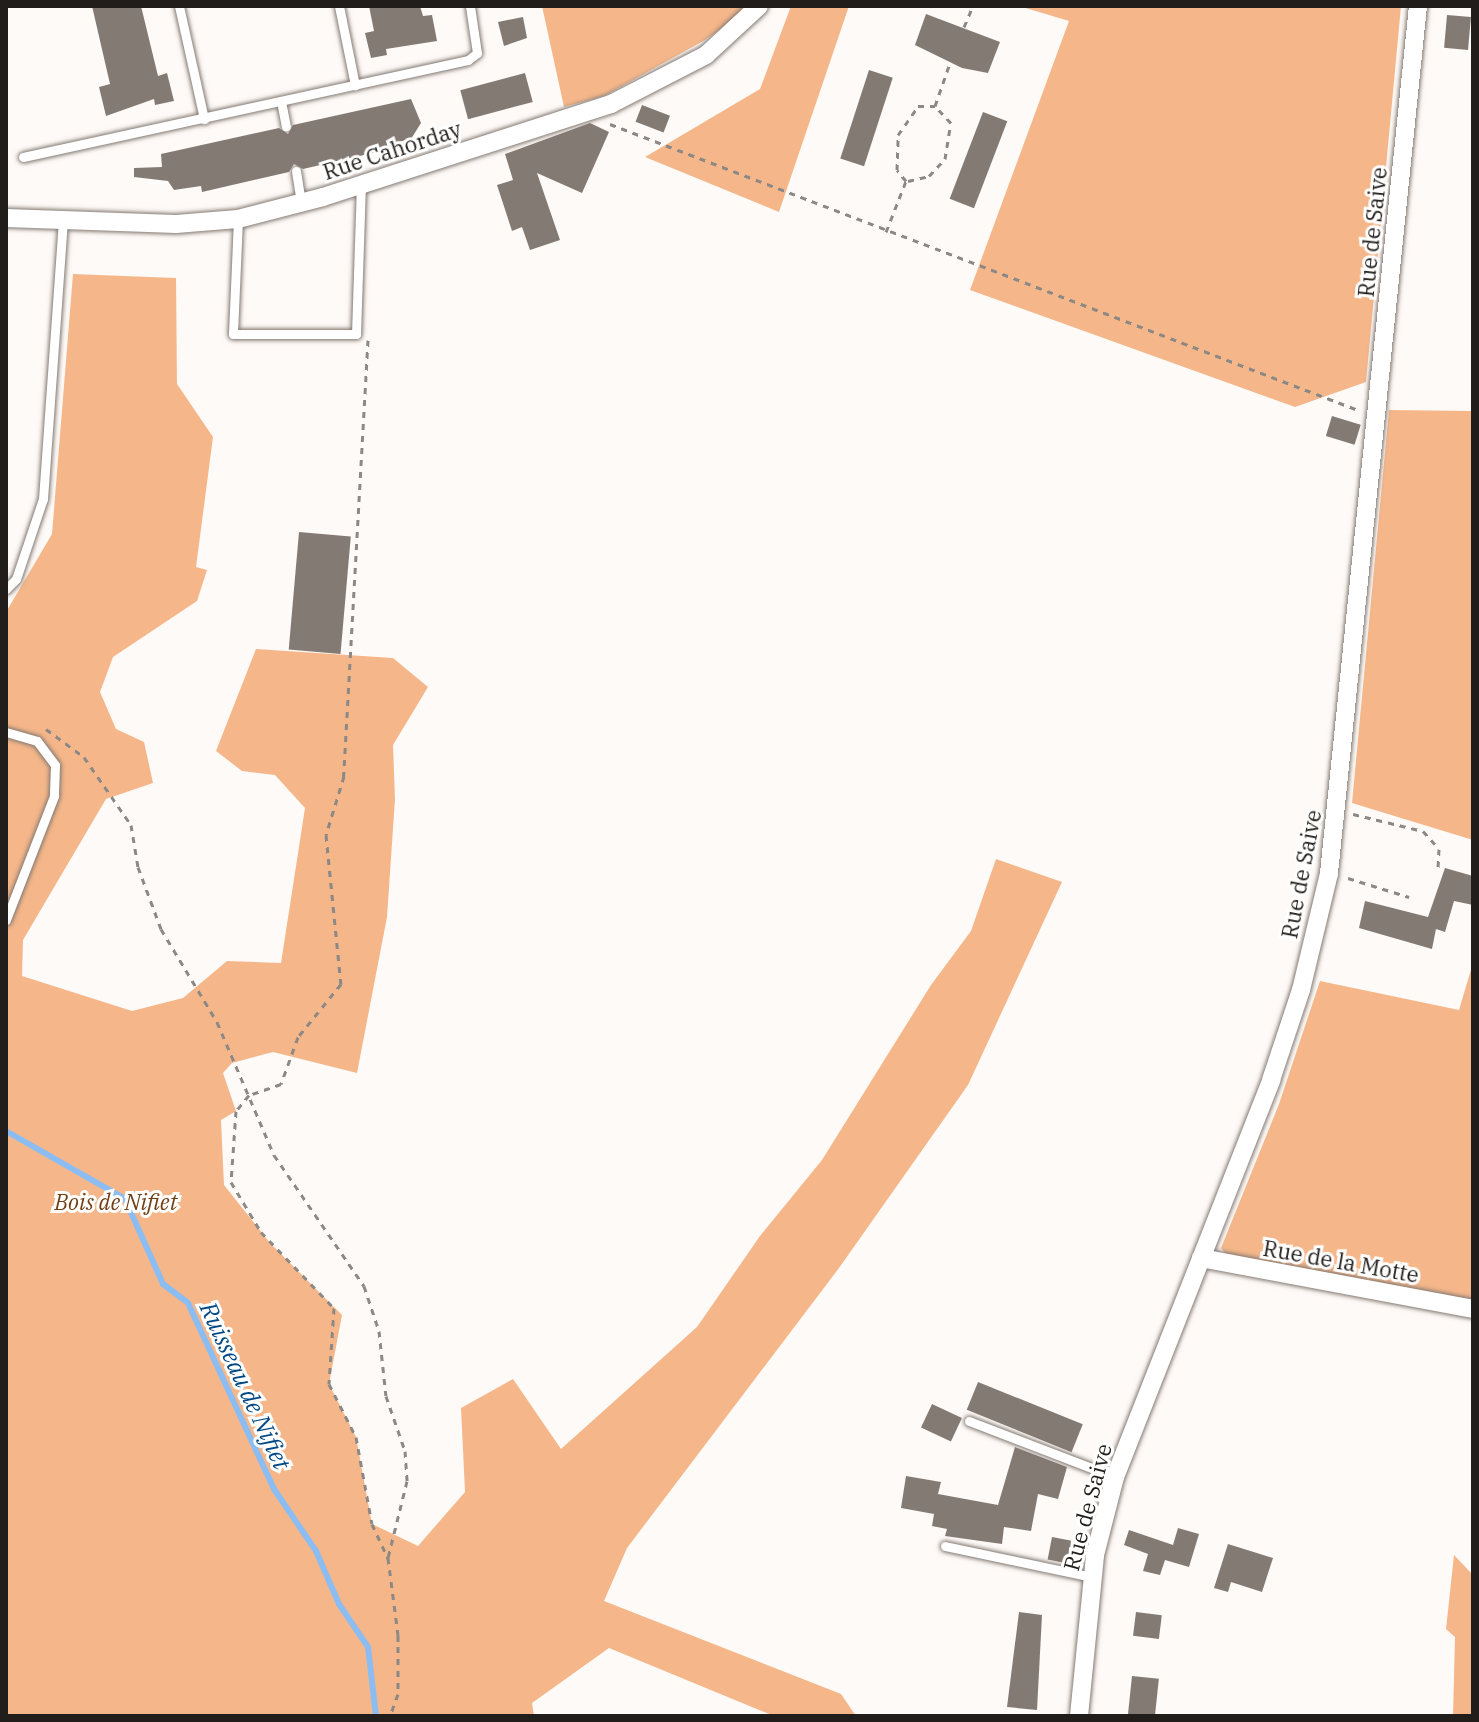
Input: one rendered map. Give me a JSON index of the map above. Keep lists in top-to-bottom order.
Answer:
{
  "streets": {
    "street": ["Rue Cahorday", "Rue de Saive", "Rue de la Motte"]
  },
  "crossings": [
    ["Rue de Saive", "Rue de la Motte"]
  ],
  "water": ["Ruisseau de Nifiet"],
  "parks": ["Bois de Nifiet"]
}
